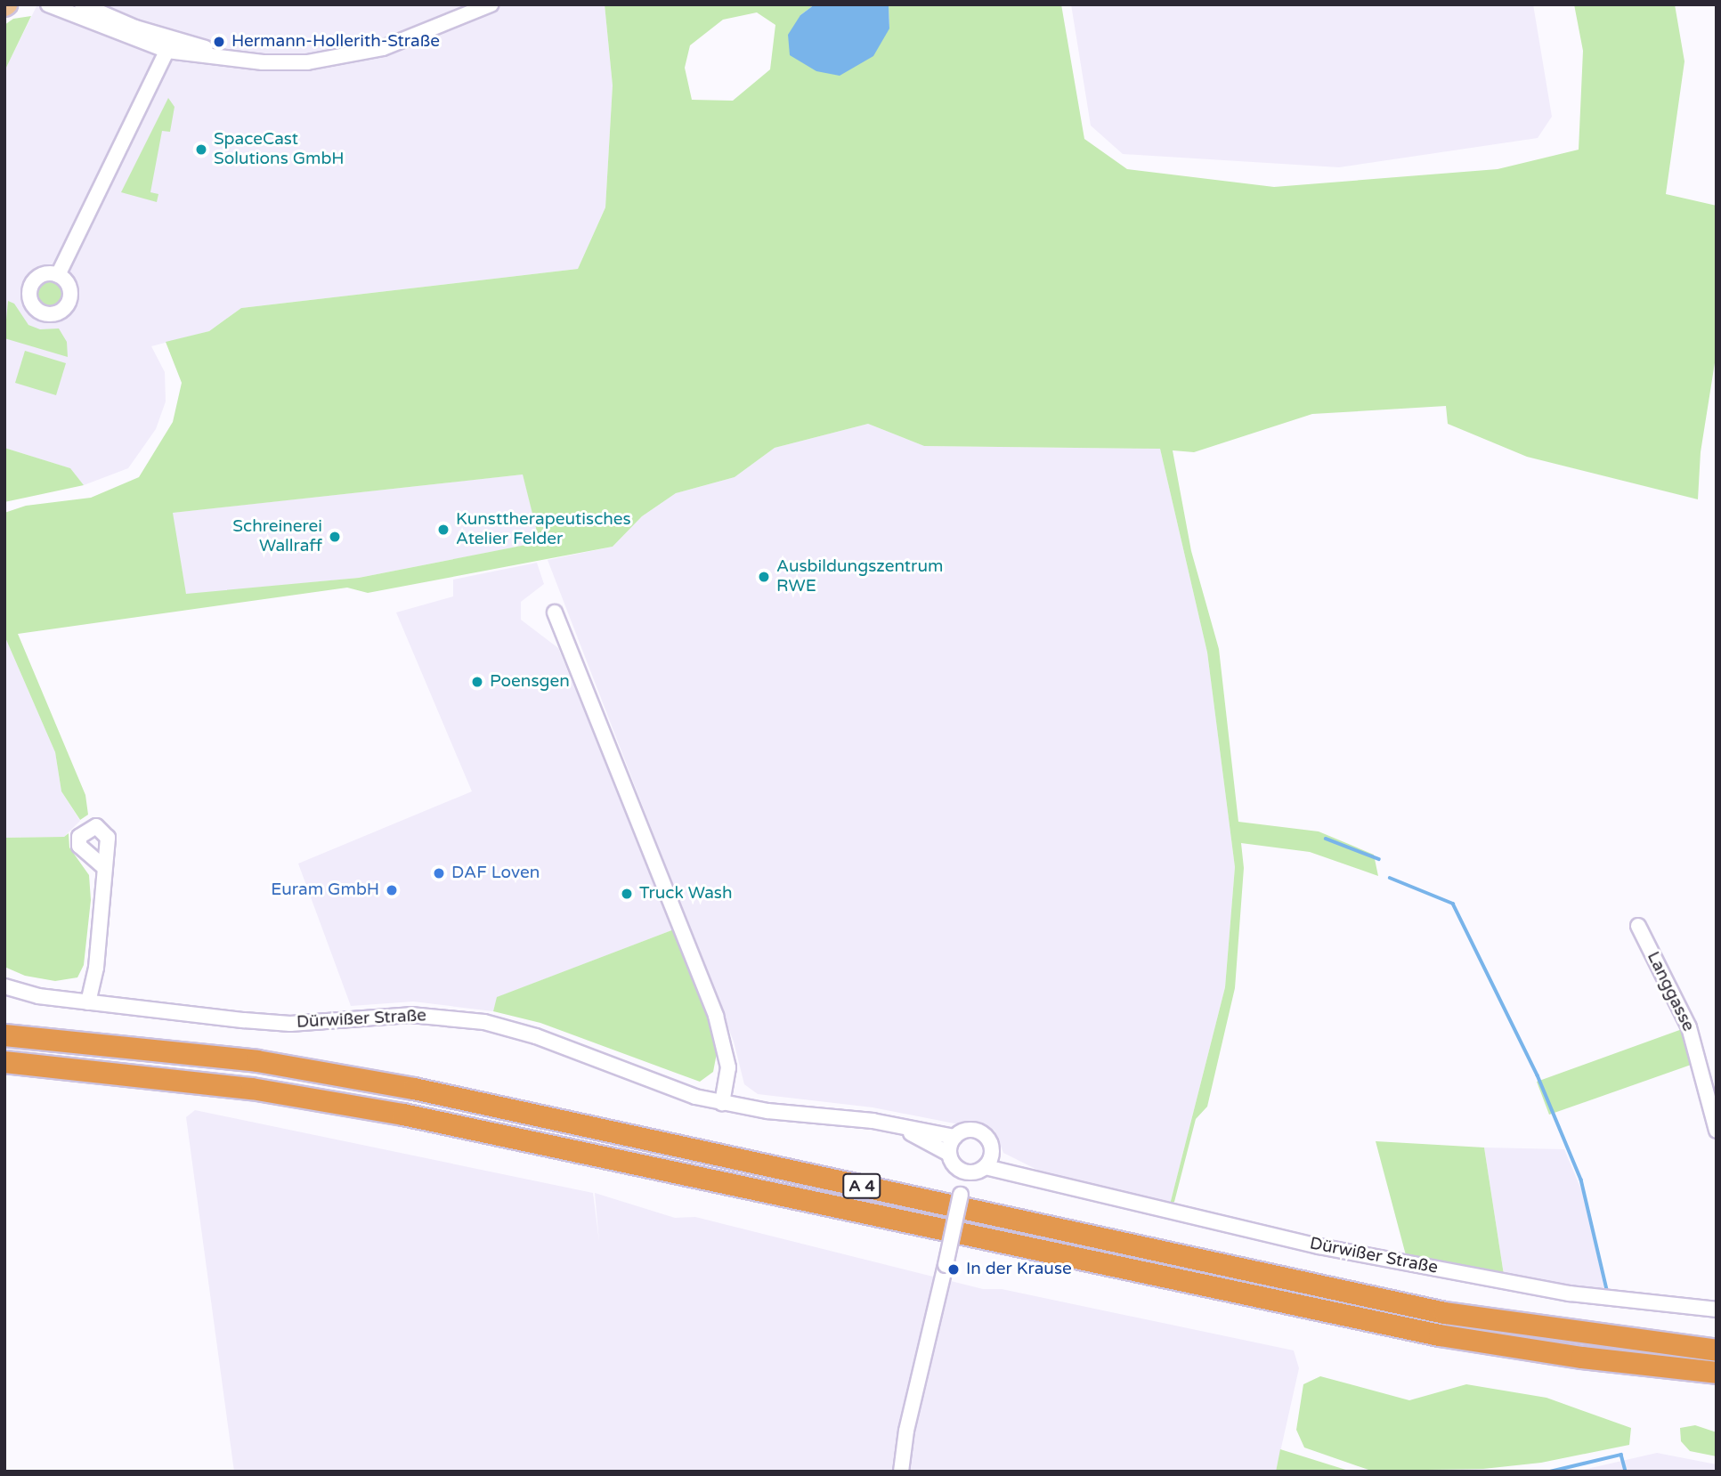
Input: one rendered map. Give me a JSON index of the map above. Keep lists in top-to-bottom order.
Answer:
{
  "streets": {
    "highway": ["A 4"],
    "street": ["Langgasse", "Dürwißer Straße"]
  },
  "places": [
    "Hermann-Hollerith-Straße",
    "SpaceCast Solutions GmbH",
    "Kunsttherapeutisches Atelier Felder",
    "Schreinerei Wallraff",
    "Ausbildungszentrum RWE",
    "Poensgen",
    "DAF Loven",
    "Euram GmbH",
    "Truck Wash",
    "In der Krause"
  ]
}
